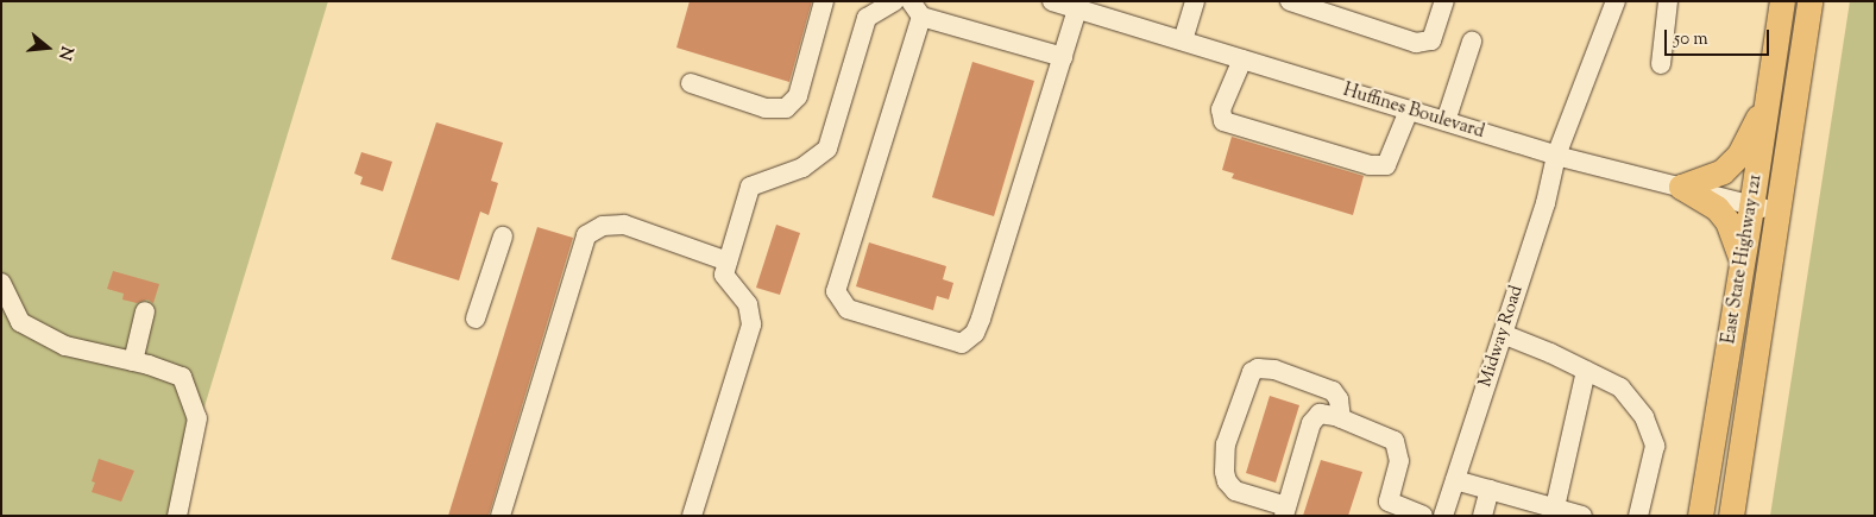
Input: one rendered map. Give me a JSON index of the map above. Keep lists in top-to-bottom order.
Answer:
{
  "streets": {
    "main road": ["East State Highway 121"],
    "street": ["Huffines Boulevard", "Midway Road"]
  },
  "crossings": [
    ["Huffines Boulevard", "East State Highway 121"],
    ["Huffines Boulevard", "Midway Road"]
  ],
  "scale_bar": "50 m",
  "north": "right"
}
